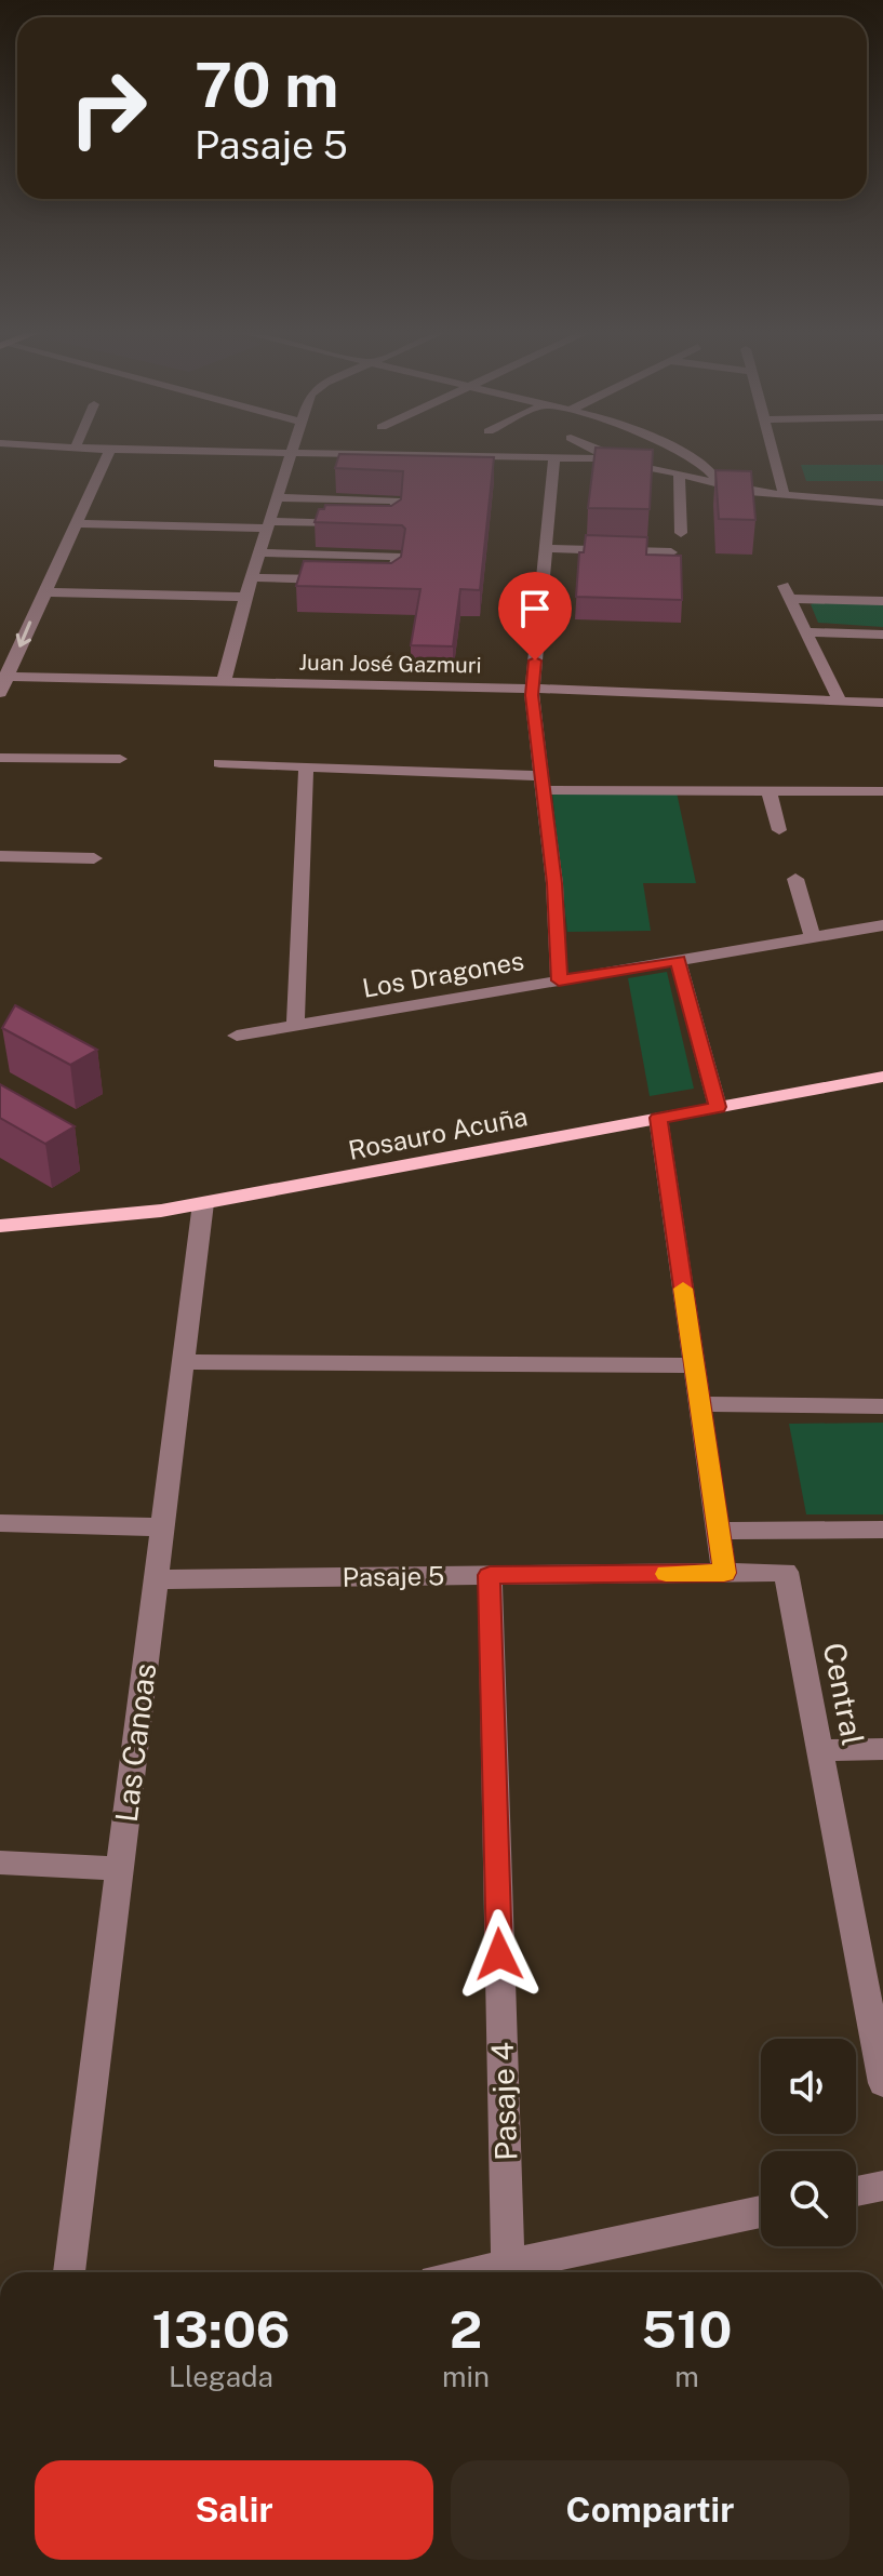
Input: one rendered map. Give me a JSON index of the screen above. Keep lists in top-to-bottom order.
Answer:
{
  "streets": {
    "main road": ["Rosauro Acuña"],
    "street": [
      "Juan José Gazmuri",
      "Los Dragones",
      "Pasaje 5",
      "Central",
      "Las Canoas",
      "Pasaje 4"
    ]
  },
  "crossings": [
    ["Rosauro Acuña", "Las Canoas"],
    ["Pasaje 5", "Central"],
    ["Pasaje 5", "Las Canoas"],
    ["Pasaje 5", "Pasaje 4"]
  ],
  "page": {
    "turn": ["70 m", "Pasaje 5"],
    "eta": [
      "13:06",
      "Llegada",
      "2",
      "min",
      "510",
      "m"
    ],
    "buttons": ["Salir", "Compartir"]
  }
}
